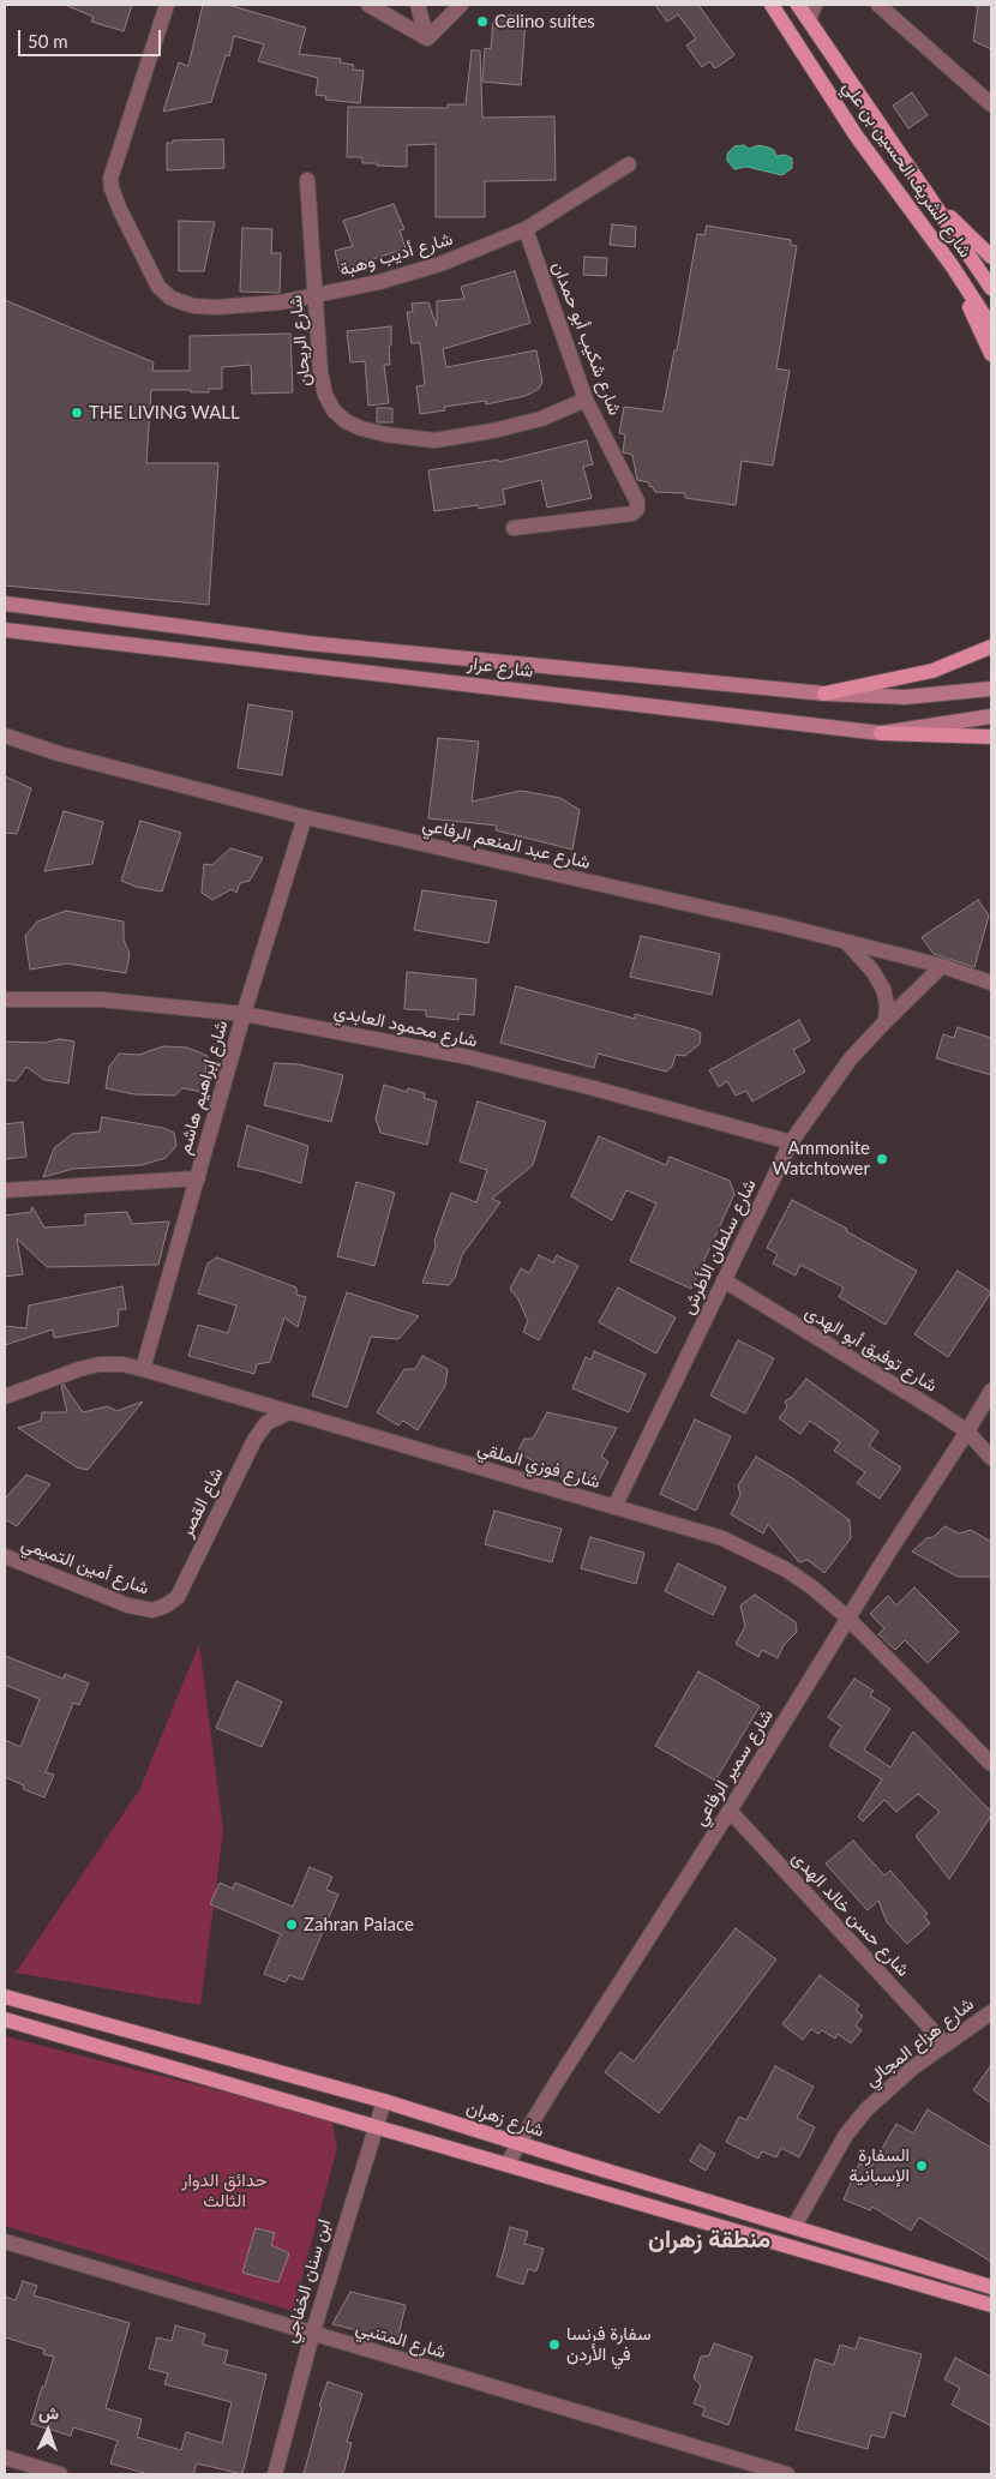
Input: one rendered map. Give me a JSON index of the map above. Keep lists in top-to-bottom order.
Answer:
{
  "streets": {
    "main road": ["شارع الشريف الحسين بن علي", "شارع عرار", "شارع زهران"],
    "street": [
      "شارع أديب وهبة",
      "شارع شكيب أبو حمدان",
      "شارع الريحان",
      "شارع عبد المنعم الرفاعي",
      "شارع محمود العابدي",
      "شارع إبراهيم هاشم",
      "شارع سلطان الأطرش",
      "شارع توفيق أبو الهدى",
      "شارع فوزي الملقي",
      "شاع القصر",
      "شارع أمين التميمي",
      "شارع سمير الرفاعي",
      "شارع حسن خالد الهدى",
      "شارع هزاع المجالي",
      "ابن سنان الخفاجي",
      "شارع المتنبي"
    ]
  },
  "crossings": [
    ["شارع أديب وهبة", "شارع شكيب أبو حمدان"],
    ["شارع أديب وهبة", "شارع الريحان"],
    ["شارع شكيب أبو حمدان", "شارع الريحان"],
    ["شارع عبد المنعم الرفاعي", "شارع إبراهيم هاشم"],
    ["شارع عبد المنعم الرفاعي", "شارع سلطان الأطرش"],
    ["شارع محمود العابدي", "شارع إبراهيم هاشم"],
    ["شارع محمود العابدي", "شارع سلطان الأطرش"],
    ["شارع إبراهيم هاشم", "شارع فوزي الملقي"],
    ["شارع سلطان الأطرش", "شارع توفيق أبو الهدى"],
    ["شارع سلطان الأطرش", "شارع فوزي الملقي"],
    ["شارع توفيق أبو الهدى", "شارع سمير الرفاعي"],
    ["شارع فوزي الملقي", "شاع القصر"],
    ["شارع فوزي الملقي", "شارع سمير الرفاعي"],
    ["شاع القصر", "شارع أمين التميمي"],
    ["شارع سمير الرفاعي", "شارع حسن خالد الهدى"],
    ["شارع سمير الرفاعي", "شارع زهران"],
    ["شارع حسن خالد الهدى", "شارع هزاع المجالي"],
    ["شارع هزاع المجالي", "شارع زهران"],
    ["شارع زهران", "ابن سنان الخفاجي"],
    ["ابن سنان الخفاجي", "شارع المتنبي"]
  ],
  "districts": ["منطقة زهران"],
  "parks": ["حدائق الدوار الثالث"],
  "places": [
    "Celino suites",
    "THE LIVING WALL",
    "Ammonite Watchtower",
    "Zahran Palace",
    "السفارة الإسبانية",
    "سفارة فرنسا في الأردن"
  ],
  "scale_bar": "50 m",
  "north": "top"
}
